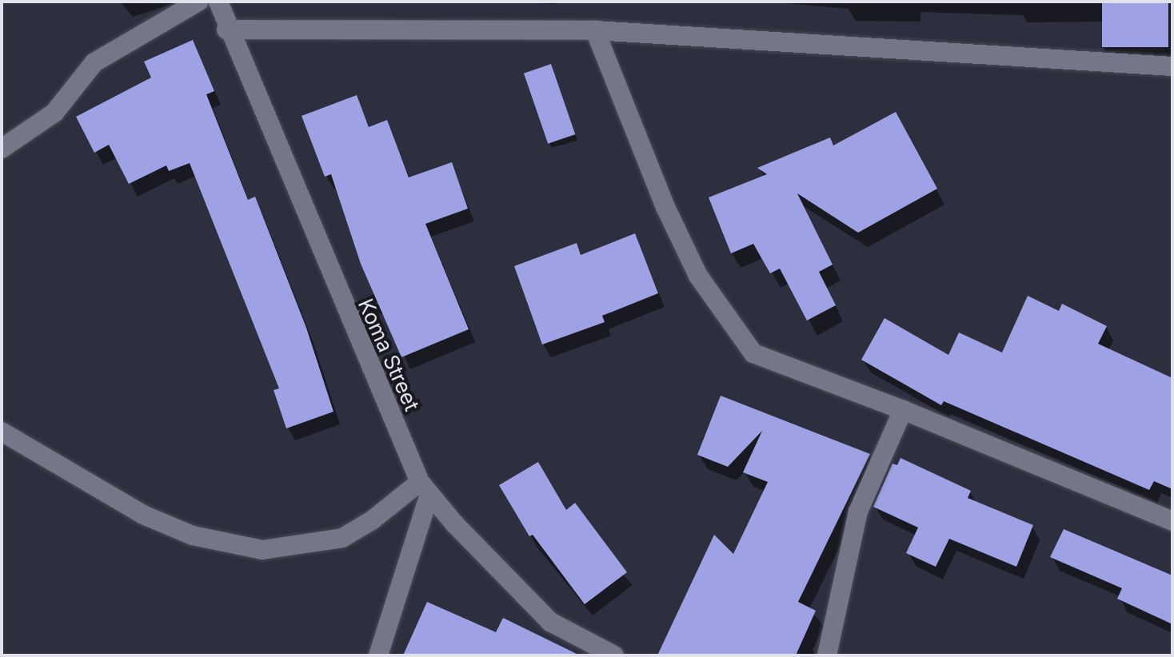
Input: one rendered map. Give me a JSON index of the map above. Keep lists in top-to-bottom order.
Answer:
{
  "streets": {
    "street": ["Koma Street"]
  }
}
